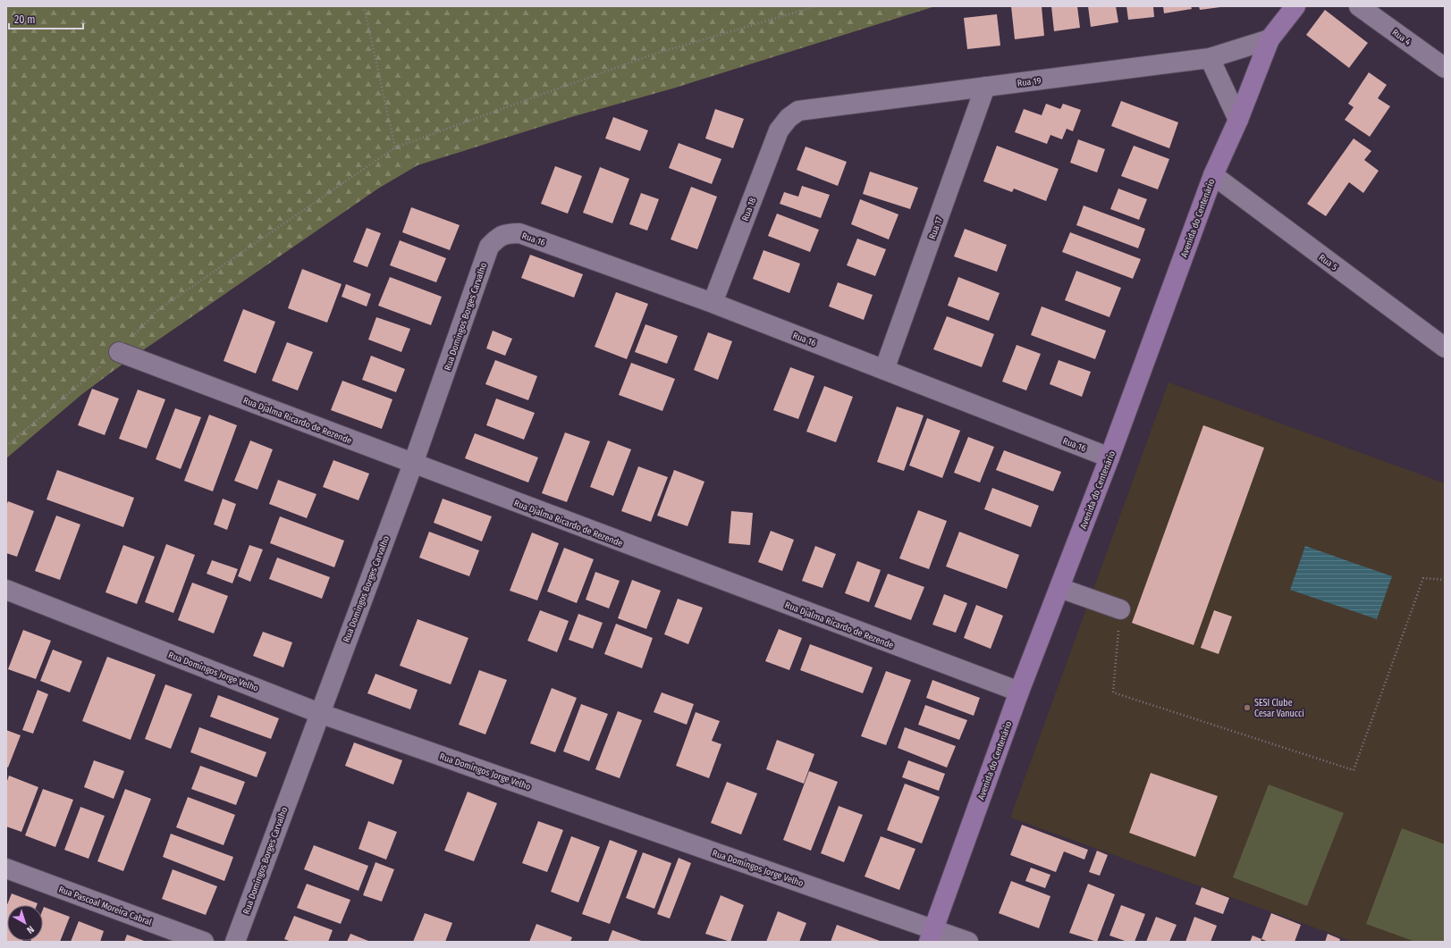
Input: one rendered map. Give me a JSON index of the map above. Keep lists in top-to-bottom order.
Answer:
{
  "streets": {
    "street": [
      "Rua 4",
      "Rua 19",
      "Rua 18",
      "Avenida do Centenário",
      "Rua 17",
      "Rua 16",
      "Rua 5",
      "Rua Domingos Borges Carvalho",
      "Rua Djalma Ricardo de Rezende",
      "Rua Domingos Jorge Velho",
      "Rua Pascoal Moreira Cabral"
    ]
  },
  "crossings": [
    ["Rua 19", "Rua 18"],
    ["Rua 19", "Avenida do Centenário"],
    ["Rua 19", "Rua 17"],
    ["Rua 18", "Rua 16"],
    ["Avenida do Centenário", "Rua 16"],
    ["Avenida do Centenário", "Rua 5"],
    ["Avenida do Centenário", "Rua Djalma Ricardo de Rezende"],
    ["Avenida do Centenário", "Rua Domingos Jorge Velho"],
    ["Rua 17", "Rua 16"],
    ["Rua 16", "Rua Domingos Borges Carvalho"],
    ["Rua Domingos Borges Carvalho", "Rua Djalma Ricardo de Rezende"],
    ["Rua Domingos Borges Carvalho", "Rua Domingos Jorge Velho"]
  ],
  "places": ["SESI Clube Cesar Vanucci"],
  "scale_bar": "20 m",
  "north": "bottom right"
}
